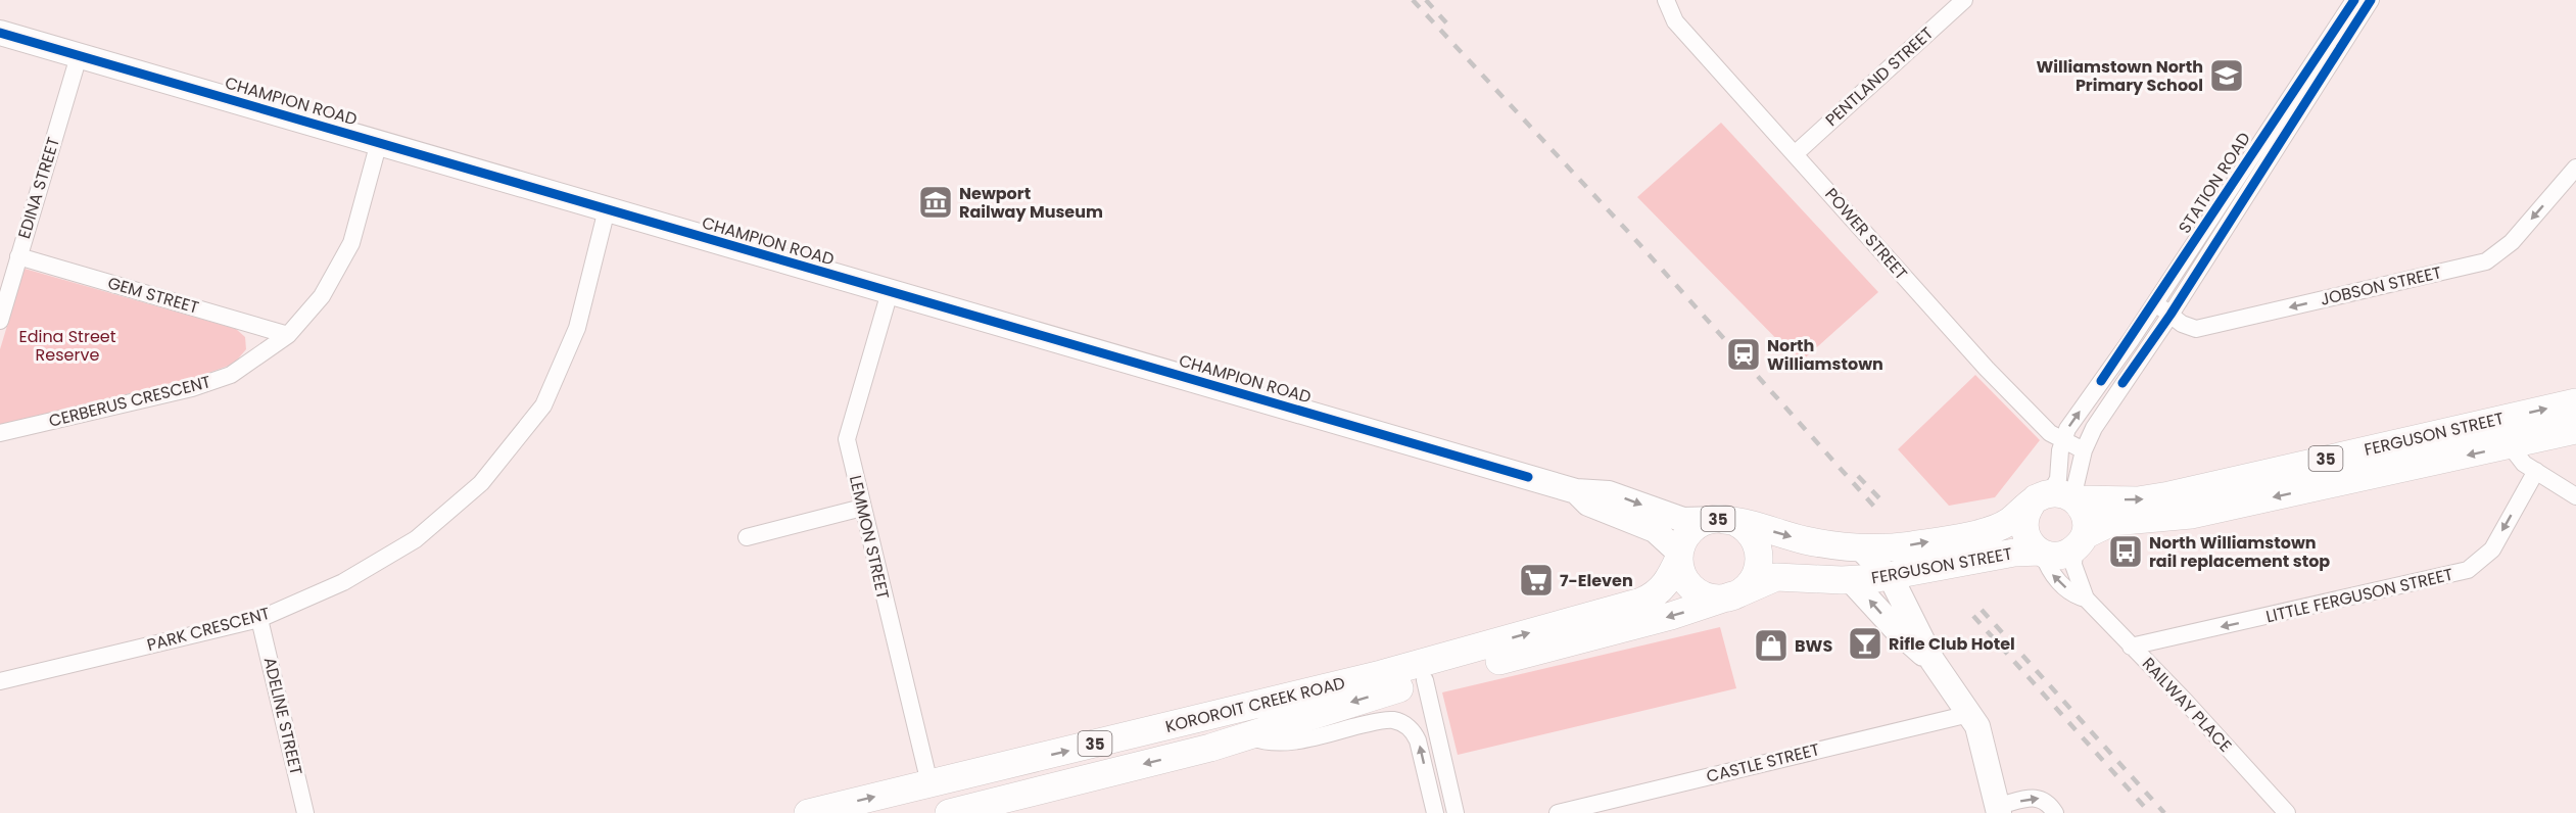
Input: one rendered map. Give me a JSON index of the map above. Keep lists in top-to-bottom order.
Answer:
{
  "streets": {
    "main road": ["FERGUSON STREET", "35", "KOROROIT CREEK ROAD"],
    "street": [
      "PENTLAND STREET",
      "CHAMPION ROAD",
      "STATION ROAD",
      "EDINA STREET",
      "POWER STREET",
      "JOBSON STREET",
      "GEM STREET",
      "CERBERUS CRESCENT",
      "LEMMON STREET",
      "LITTLE FERGUSON STREET",
      "PARK CRESCENT",
      "RAILWAY PLACE",
      "ADELINE STREET",
      "CASTLE STREET"
    ]
  },
  "crossings": [
    ["PENTLAND STREET", "POWER STREET"],
    ["CHAMPION ROAD", "EDINA STREET"],
    ["CHAMPION ROAD", "CERBERUS CRESCENT"],
    ["CHAMPION ROAD", "FERGUSON STREET"],
    ["CHAMPION ROAD", "35"],
    ["CHAMPION ROAD", "LEMMON STREET"],
    ["CHAMPION ROAD", "PARK CRESCENT"],
    ["CHAMPION ROAD", "KOROROIT CREEK ROAD"],
    ["STATION ROAD", "POWER STREET"],
    ["STATION ROAD", "JOBSON STREET"],
    ["STATION ROAD", "FERGUSON STREET"],
    ["EDINA STREET", "GEM STREET"],
    ["GEM STREET", "CERBERUS CRESCENT"],
    ["FERGUSON STREET", "35"],
    ["FERGUSON STREET", "KOROROIT CREEK ROAD"],
    ["FERGUSON STREET", "RAILWAY PLACE"],
    ["35", "KOROROIT CREEK ROAD"],
    ["35", "RAILWAY PLACE"],
    ["LEMMON STREET", "KOROROIT CREEK ROAD"],
    ["LITTLE FERGUSON STREET", "RAILWAY PLACE"],
    ["PARK CRESCENT", "ADELINE STREET"]
  ],
  "one_way": ["JOBSON STREET", "LITTLE FERGUSON STREET"],
  "parks": ["Edina Street Reserve"],
  "places": {
    "school or university": ["Williamstown North Primary School"],
    "museum": ["Newport Railway Museum"],
    "station": ["North Williamstown"],
    "bus stop": ["North Williamstown rail replacement stop"],
    "supermarket": ["7-Eleven"],
    "bar": ["Rifle Club Hotel"],
    "shop": ["BWS"]
  }
}
